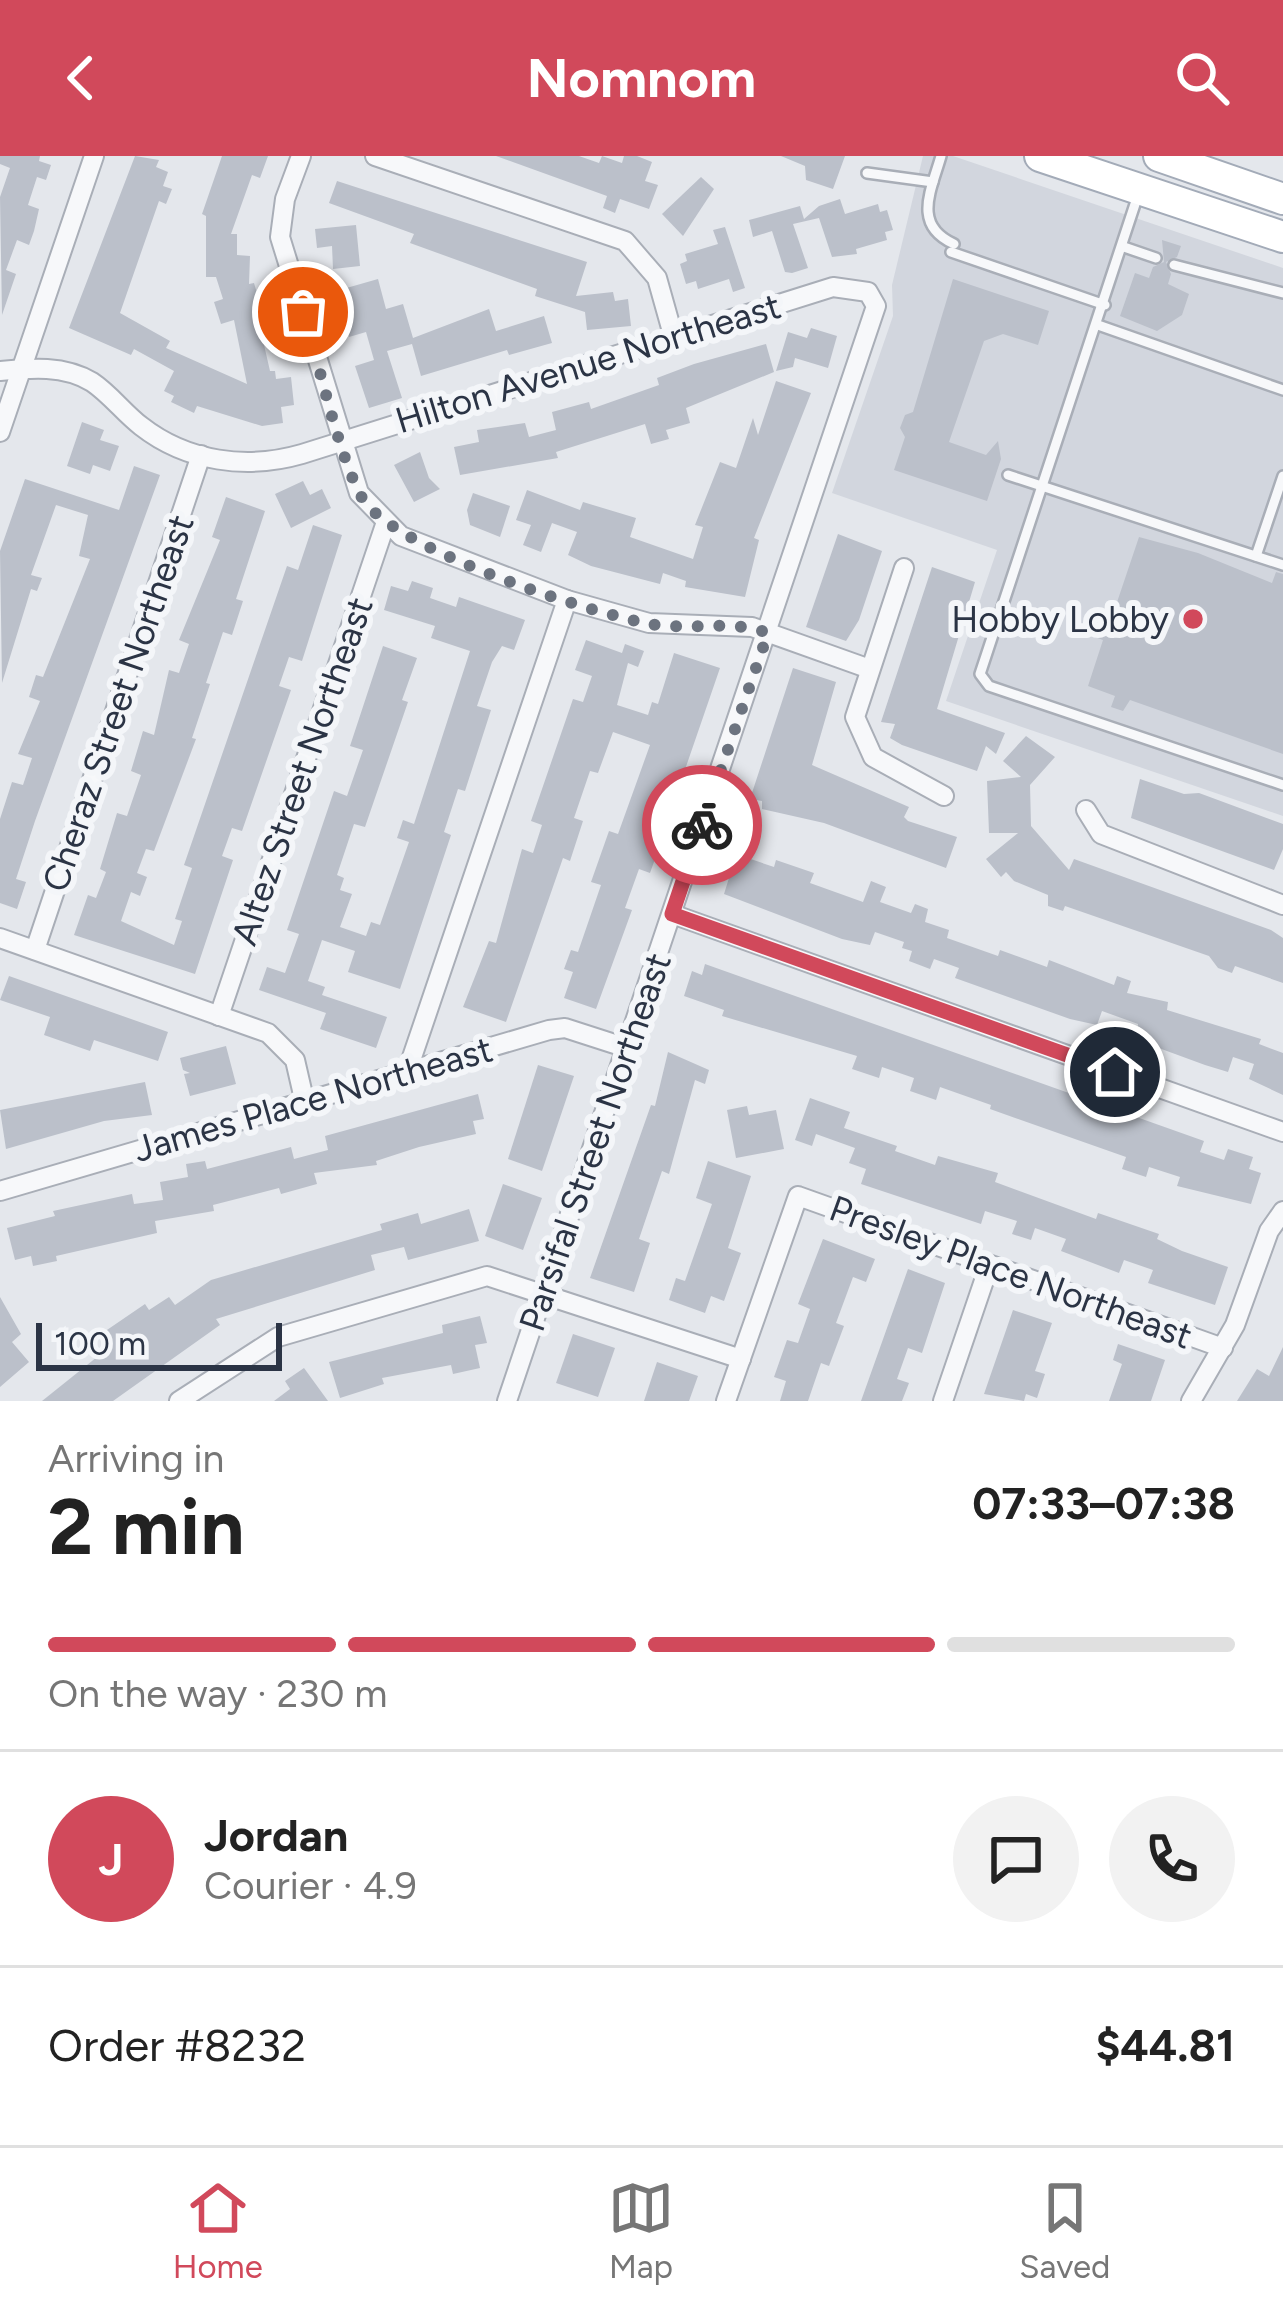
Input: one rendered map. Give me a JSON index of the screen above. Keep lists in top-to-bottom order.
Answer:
{
  "streets": {
    "street": [
      "Hilton Avenue Northeast",
      "Cheraz Street Northeast",
      "Altez Street Northeast",
      "James Place Northeast",
      "Parsifal Street Northeast",
      "Presley Place Northeast"
    ]
  },
  "crossings": [
    ["Hilton Avenue Northeast", "Cheraz Street Northeast"],
    ["Hilton Avenue Northeast", "Parsifal Street Northeast"],
    ["James Place Northeast", "Parsifal Street Northeast"]
  ],
  "places": ["Hobby Lobby"],
  "scale_bar": "100 m",
  "page": {
    "header": "Nomnom",
    "scale": "100 m",
    "heading": ["2 min", "Arriving in", "07:33–07:38"],
    "panel": [
      "Jordan",
      "Courier · 4.9",
      "Order #8232",
      "$44.81"
    ],
    "bar": "On the way · 230 m",
    "round": "J",
    "tabs": ["Home", "Map", "Saved"]
  }
}
